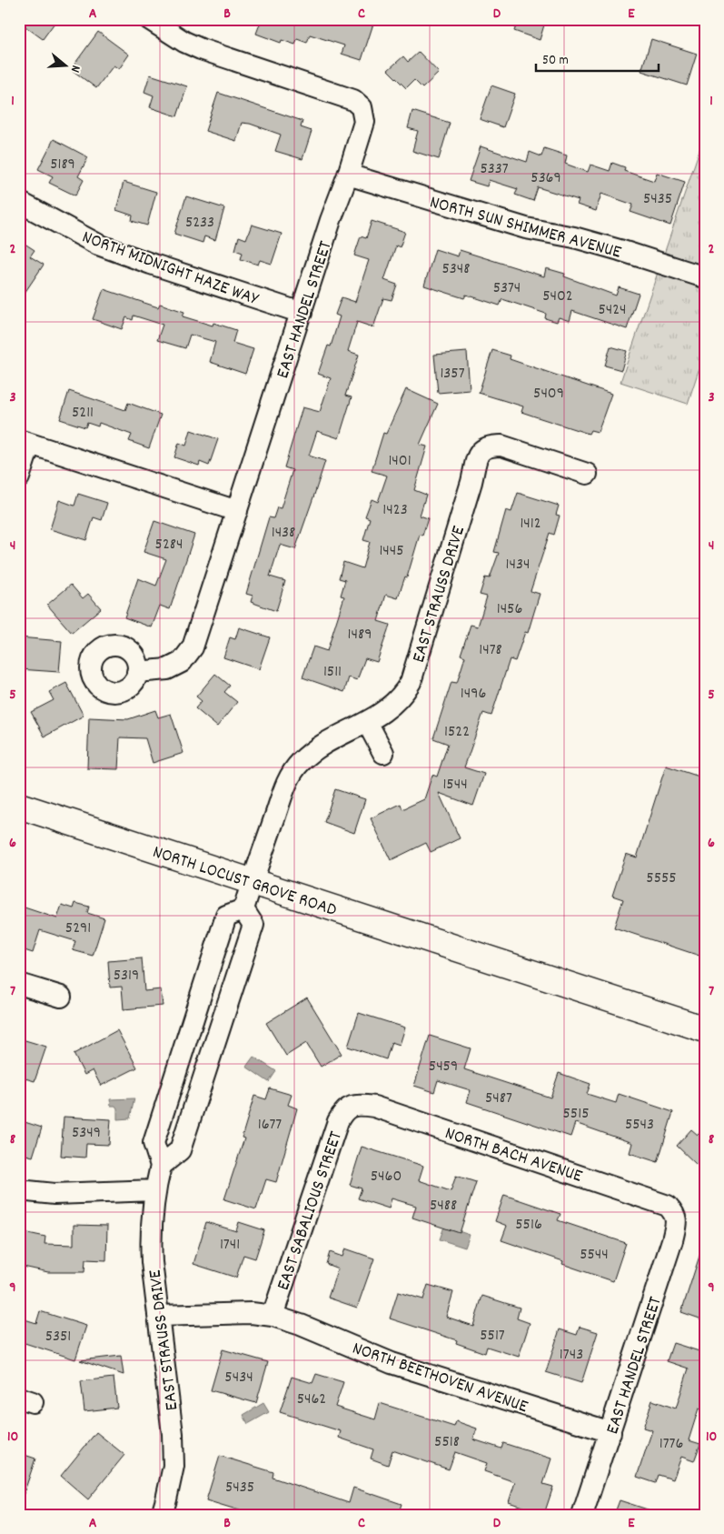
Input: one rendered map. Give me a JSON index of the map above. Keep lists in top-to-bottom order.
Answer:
{
  "streets": {
    "main road": ["NORTH LOCUST GROVE ROAD"],
    "street": [
      "NORTH SUN SHIMMER AVENUE",
      "NORTH MIDNIGHT HAZE WAY",
      "EAST HANDEL STREET",
      "EAST STRAUSS DRIVE",
      "NORTH BACH AVENUE",
      "EAST SABALIOUS STREET",
      "NORTH BEETHOVEN AVENUE"
    ]
  },
  "crossings": [
    ["NORTH SUN SHIMMER AVENUE", "EAST HANDEL STREET"],
    ["NORTH MIDNIGHT HAZE WAY", "EAST HANDEL STREET"],
    ["EAST HANDEL STREET", "NORTH BACH AVENUE"],
    ["EAST HANDEL STREET", "NORTH BEETHOVEN AVENUE"],
    ["EAST STRAUSS DRIVE", "NORTH LOCUST GROVE ROAD"],
    ["EAST STRAUSS DRIVE", "NORTH BEETHOVEN AVENUE"],
    ["NORTH BACH AVENUE", "EAST SABALIOUS STREET"],
    ["EAST SABALIOUS STREET", "NORTH BEETHOVEN AVENUE"]
  ],
  "house_numbers": [
    "5189",
    "5337",
    "5369",
    "5435",
    "5233",
    "5348",
    "5374",
    "5402",
    "5424",
    "1357",
    "5409",
    "5211",
    "1401",
    "1423",
    "1412",
    "1438",
    "5284",
    "1445",
    "1434",
    "1456",
    "1489",
    "1478",
    "1511",
    "1496",
    "1522",
    "1544",
    "5555",
    "5291",
    "5319",
    "5459",
    "5487",
    "5515",
    "1677",
    "5543",
    "5349",
    "5460",
    "5488",
    "5516",
    "1741",
    "5544",
    "5517",
    "5351",
    "1743",
    "5434",
    "5462",
    "5518",
    "1776",
    "5435"
  ],
  "scale_bar": "50 m",
  "north": "right",
  "grid": {
    "columns": [
      "A",
      "B",
      "C",
      "D",
      "E"
    ],
    "rows": [
      "1",
      "2",
      "3",
      "4",
      "5",
      "6",
      "7",
      "8",
      "9",
      "10"
    ]
  }
}
